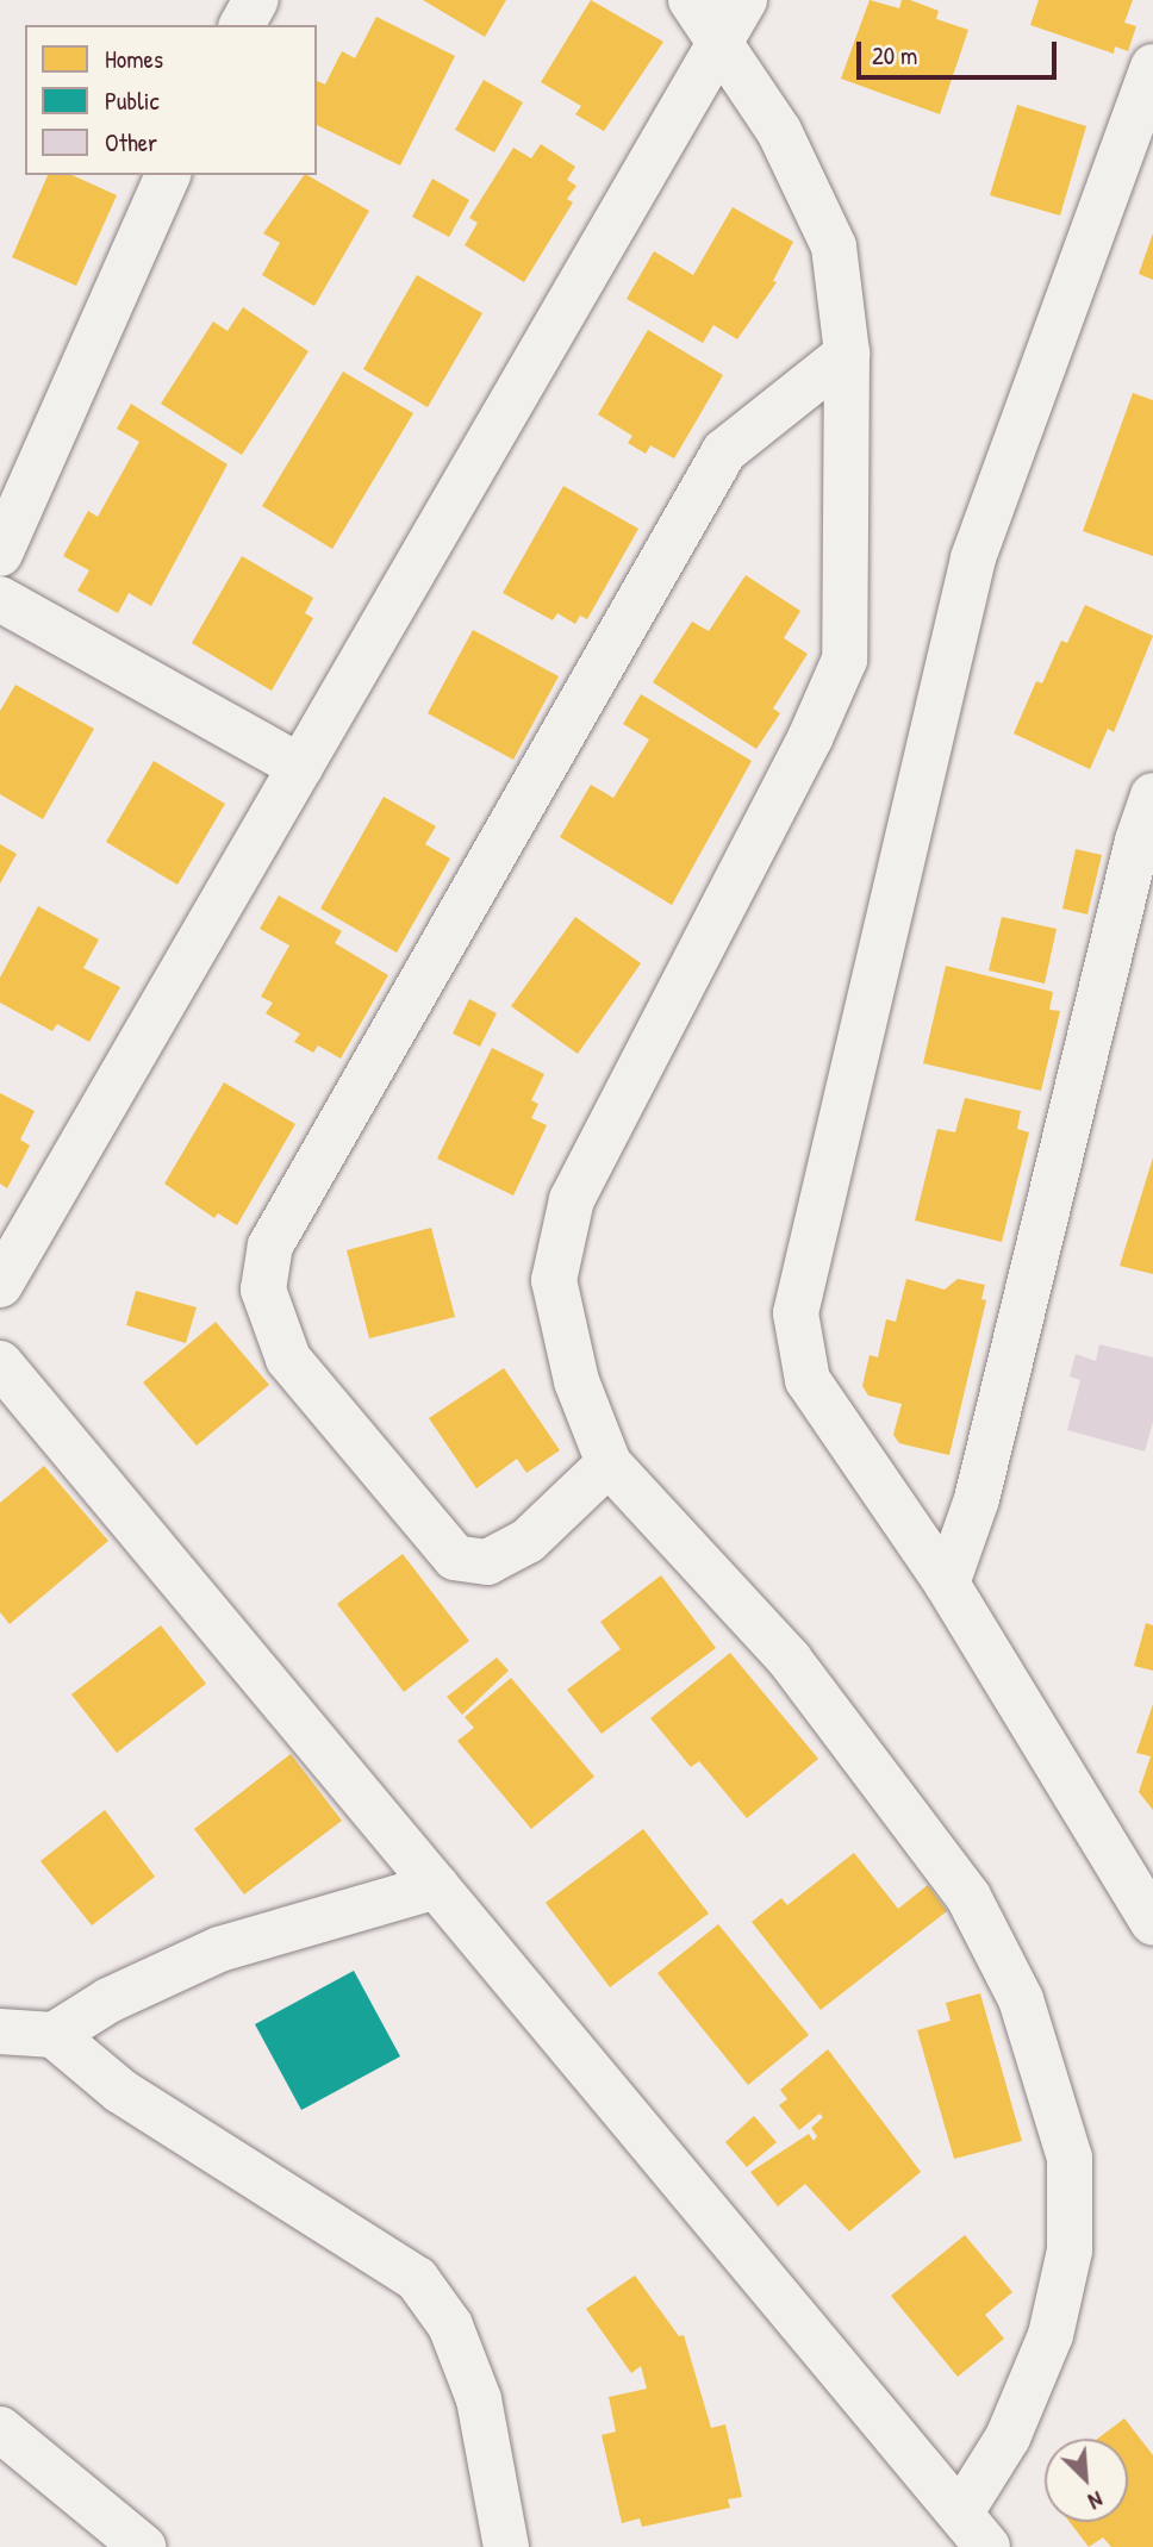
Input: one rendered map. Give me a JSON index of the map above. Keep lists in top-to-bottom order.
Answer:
{
  "legend": ["Homes", "Public", "Other"],
  "scale_bar": "20 m",
  "north": "bottom right"
}
